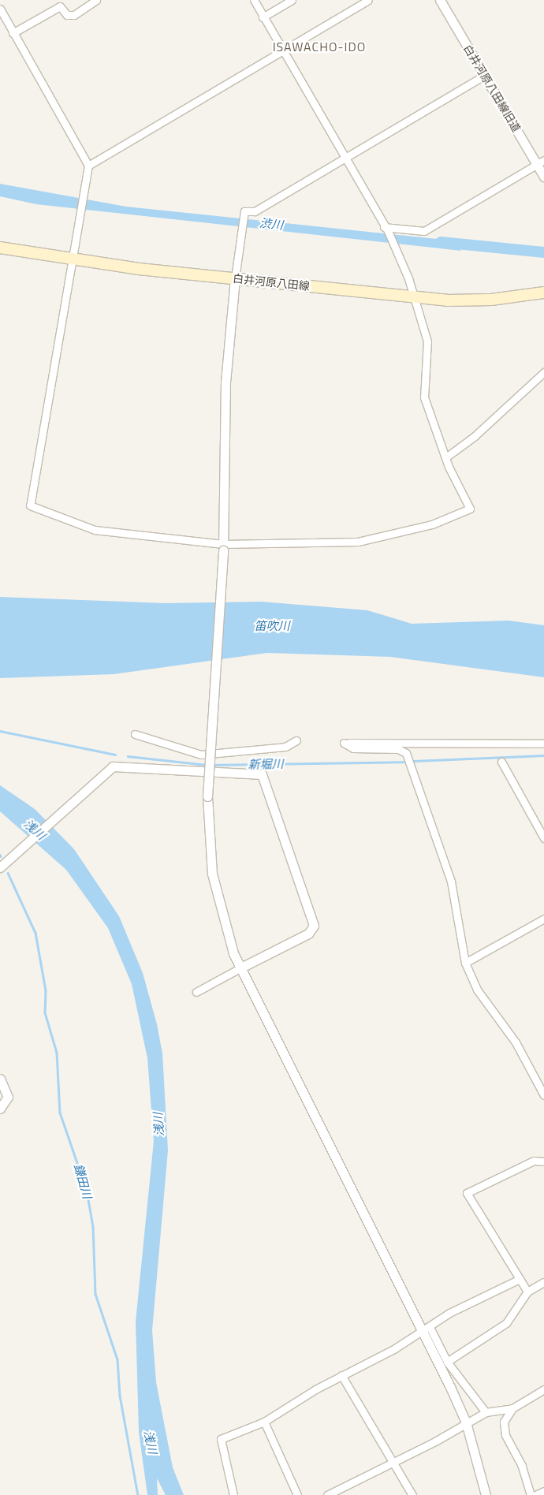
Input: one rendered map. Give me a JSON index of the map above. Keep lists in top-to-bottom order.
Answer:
{
  "streets": {
    "main road": ["白井河原八田線"],
    "street": ["白井河原八田線旧道"]
  },
  "districts": ["ISAWACHO-IDO"],
  "water": [
    "渋川",
    "笛吹川",
    "新堀川",
    "浅川",
    "鎌田川"
  ]
}
